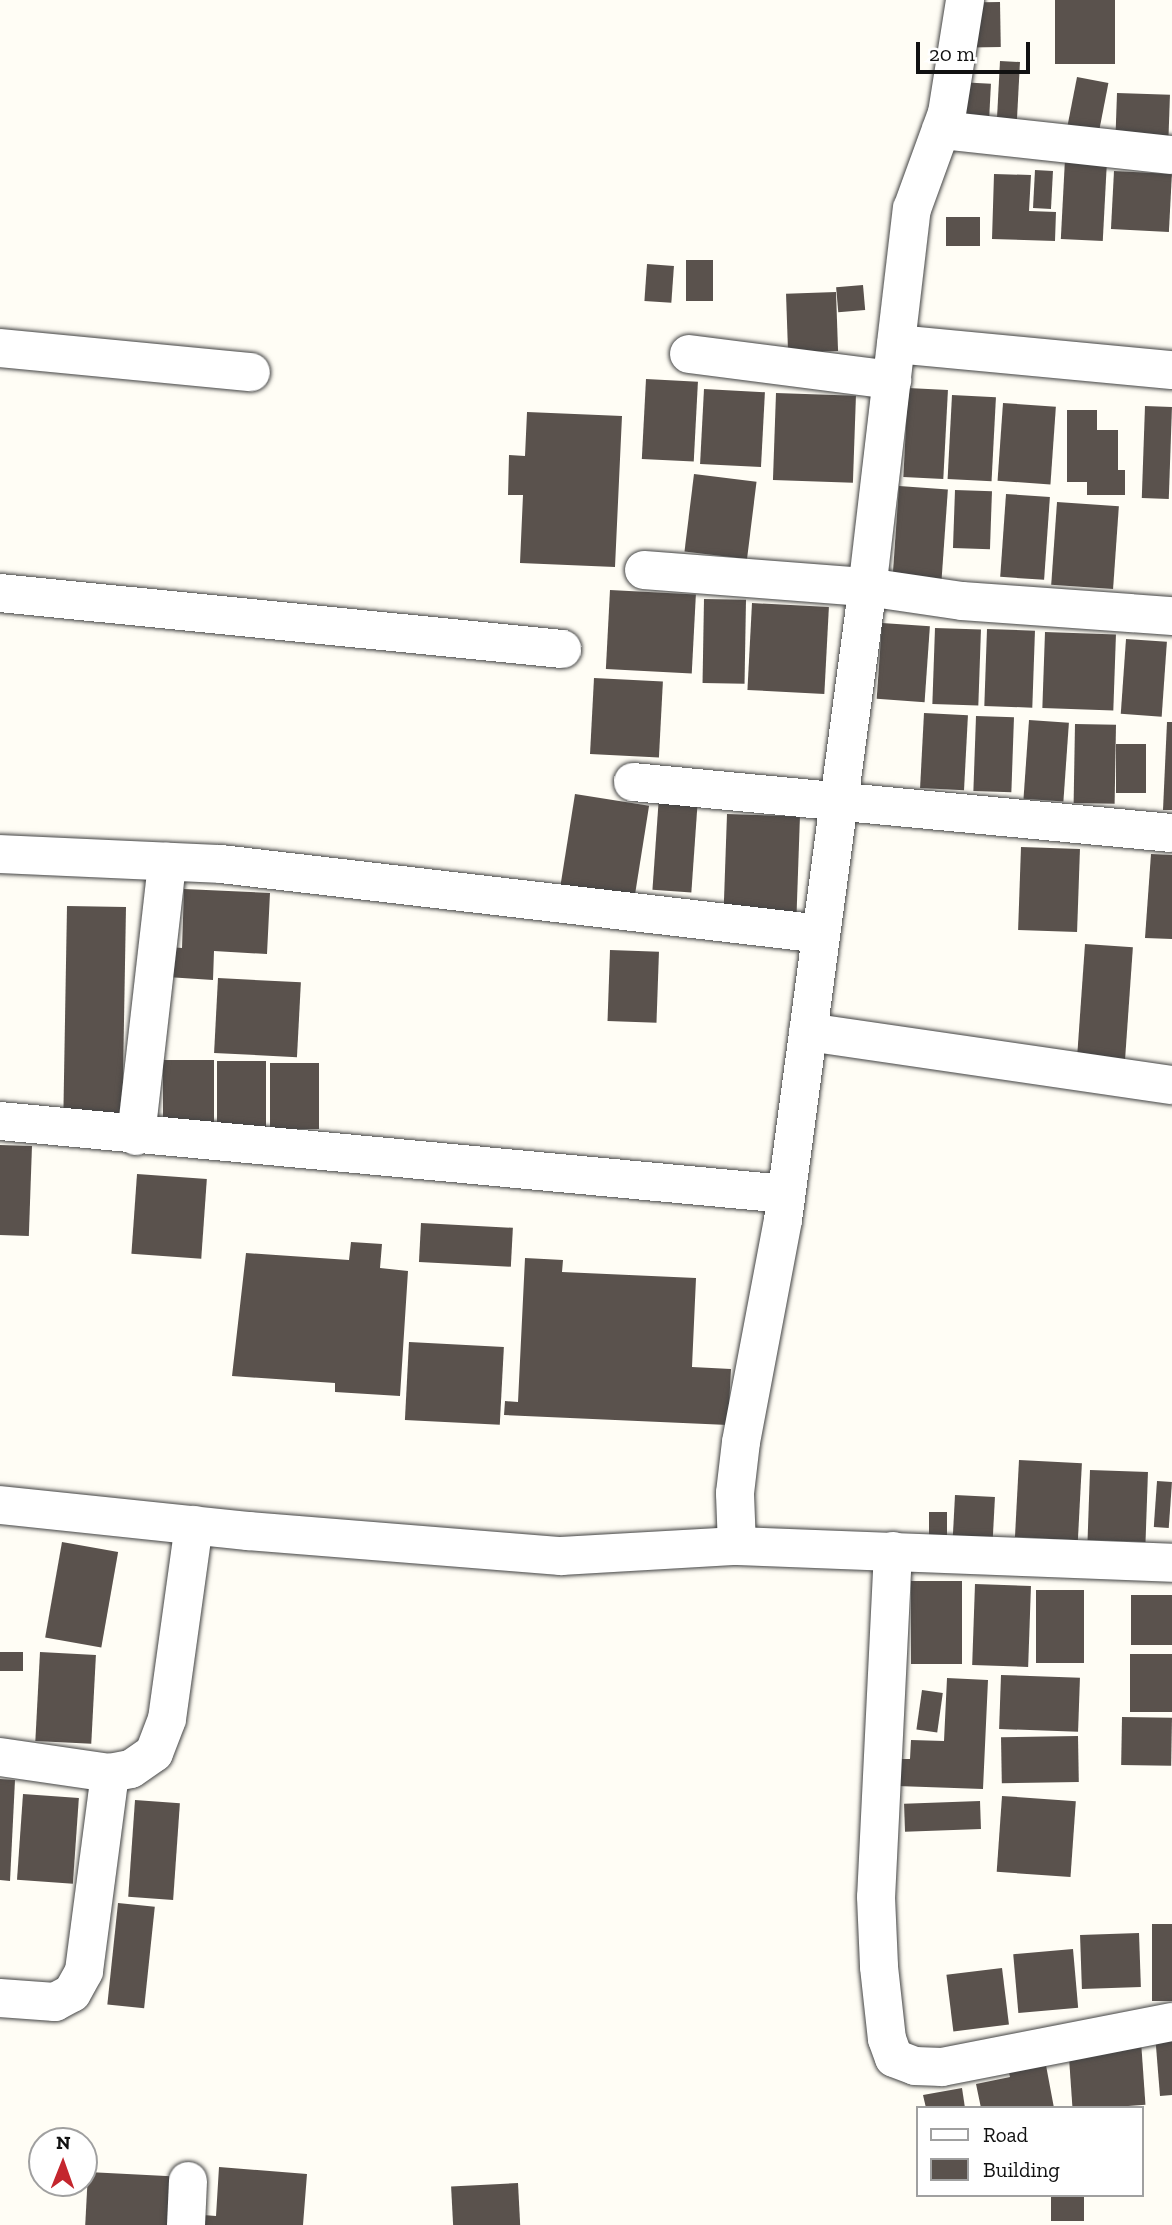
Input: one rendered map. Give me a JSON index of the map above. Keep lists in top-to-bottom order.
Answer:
{
  "legend": ["Road", "Building"],
  "scale_bar": "20 m",
  "north": "top"
}
